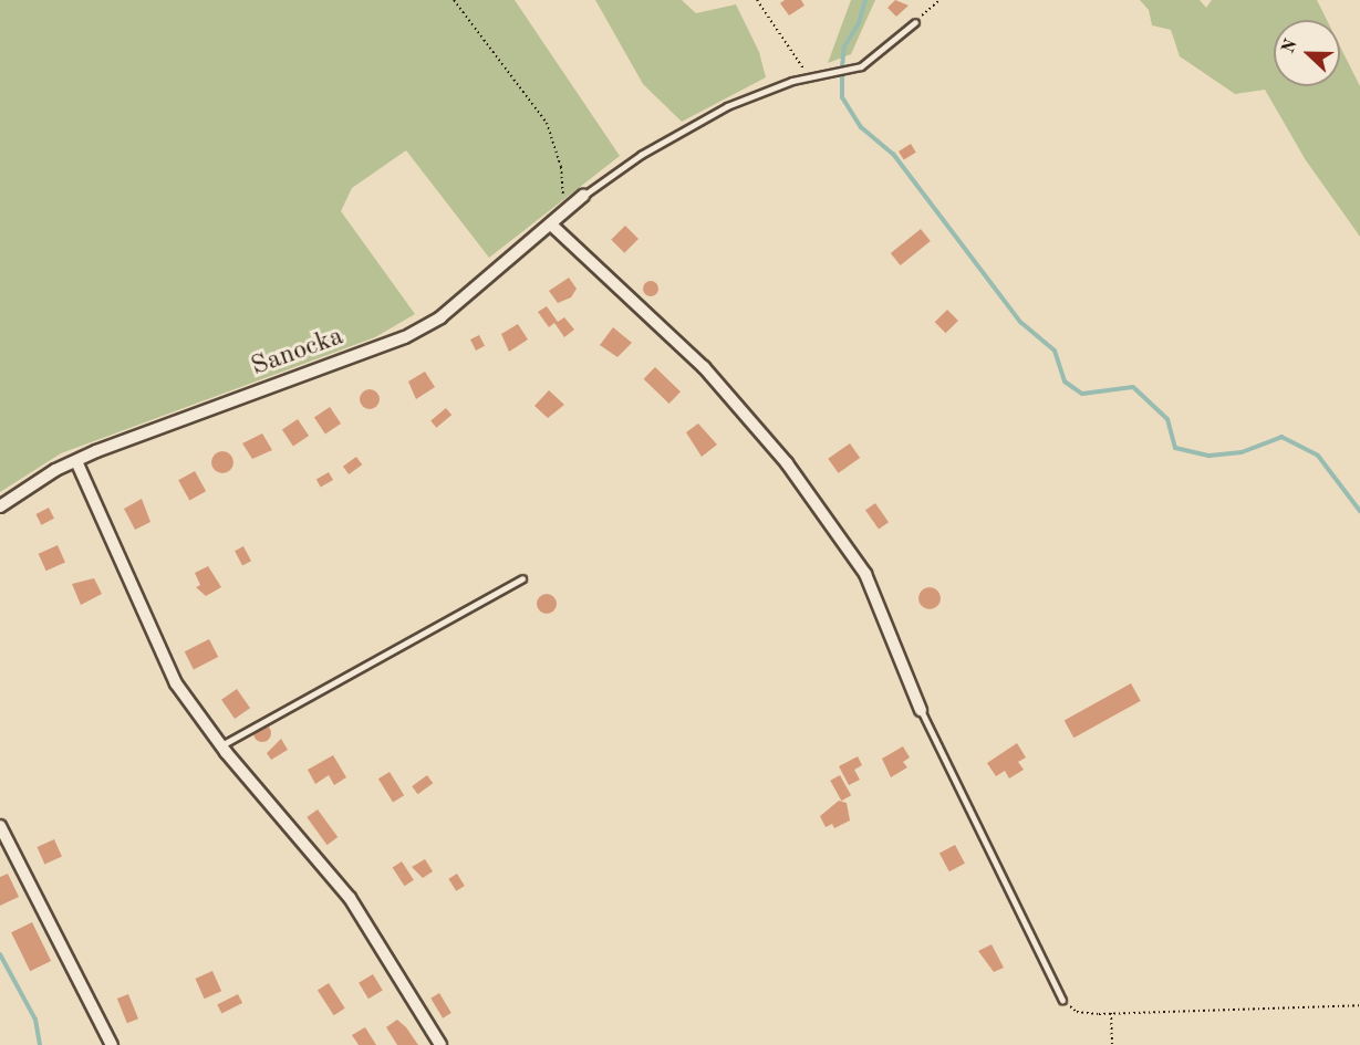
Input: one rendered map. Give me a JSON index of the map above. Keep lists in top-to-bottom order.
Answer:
{
  "streets": {
    "street": ["Sanocka"]
  },
  "north": "left"
}
